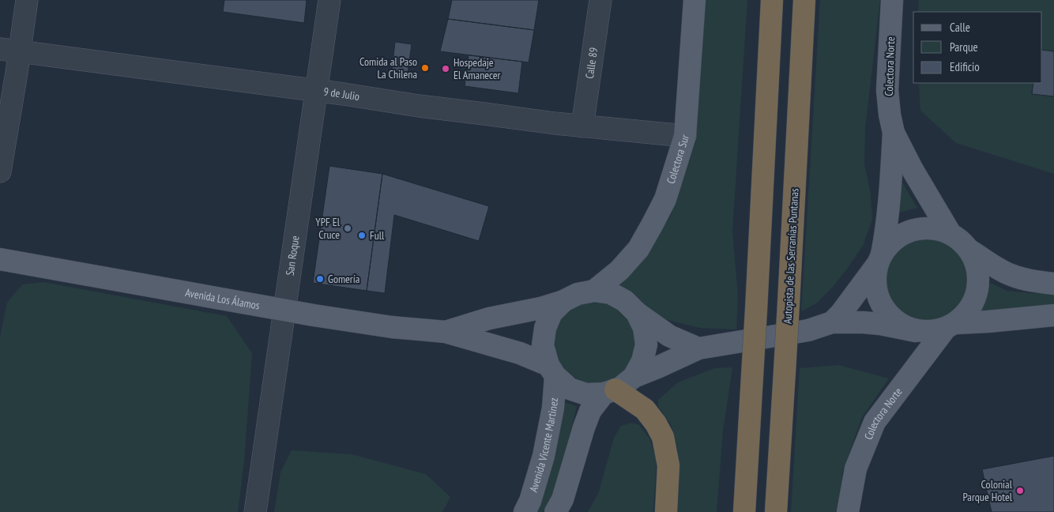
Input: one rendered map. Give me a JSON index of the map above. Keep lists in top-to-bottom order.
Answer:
{
  "streets": {
    "highway": ["Autopista de las Serranías Puntanas"],
    "main road": [
      "Colectora Norte",
      "Colectora Sur",
      "Avenida Los Álamos",
      "Avenida Vicente Martinez"
    ],
    "street": ["Calle 89", "9 de Julio", "San Roque"]
  },
  "crossings": [
    ["Calle 89", "9 de Julio"],
    ["9 de Julio", "Colectora Sur"],
    ["9 de Julio", "San Roque"],
    ["Colectora Sur", "Avenida Los Álamos"],
    ["Colectora Sur", "Avenida Vicente Martinez"],
    ["San Roque", "Avenida Los Álamos"],
    ["Avenida Los Álamos", "Avenida Vicente Martinez"]
  ],
  "places": [
    "Comida al Paso La Chilena",
    "Hospedaje El Amanecer",
    "YPF El Cruce",
    "Full",
    "Gomería",
    "Colonial Parque Hotel"
  ],
  "legend": ["Calle", "Parque", "Edificio"]
}
